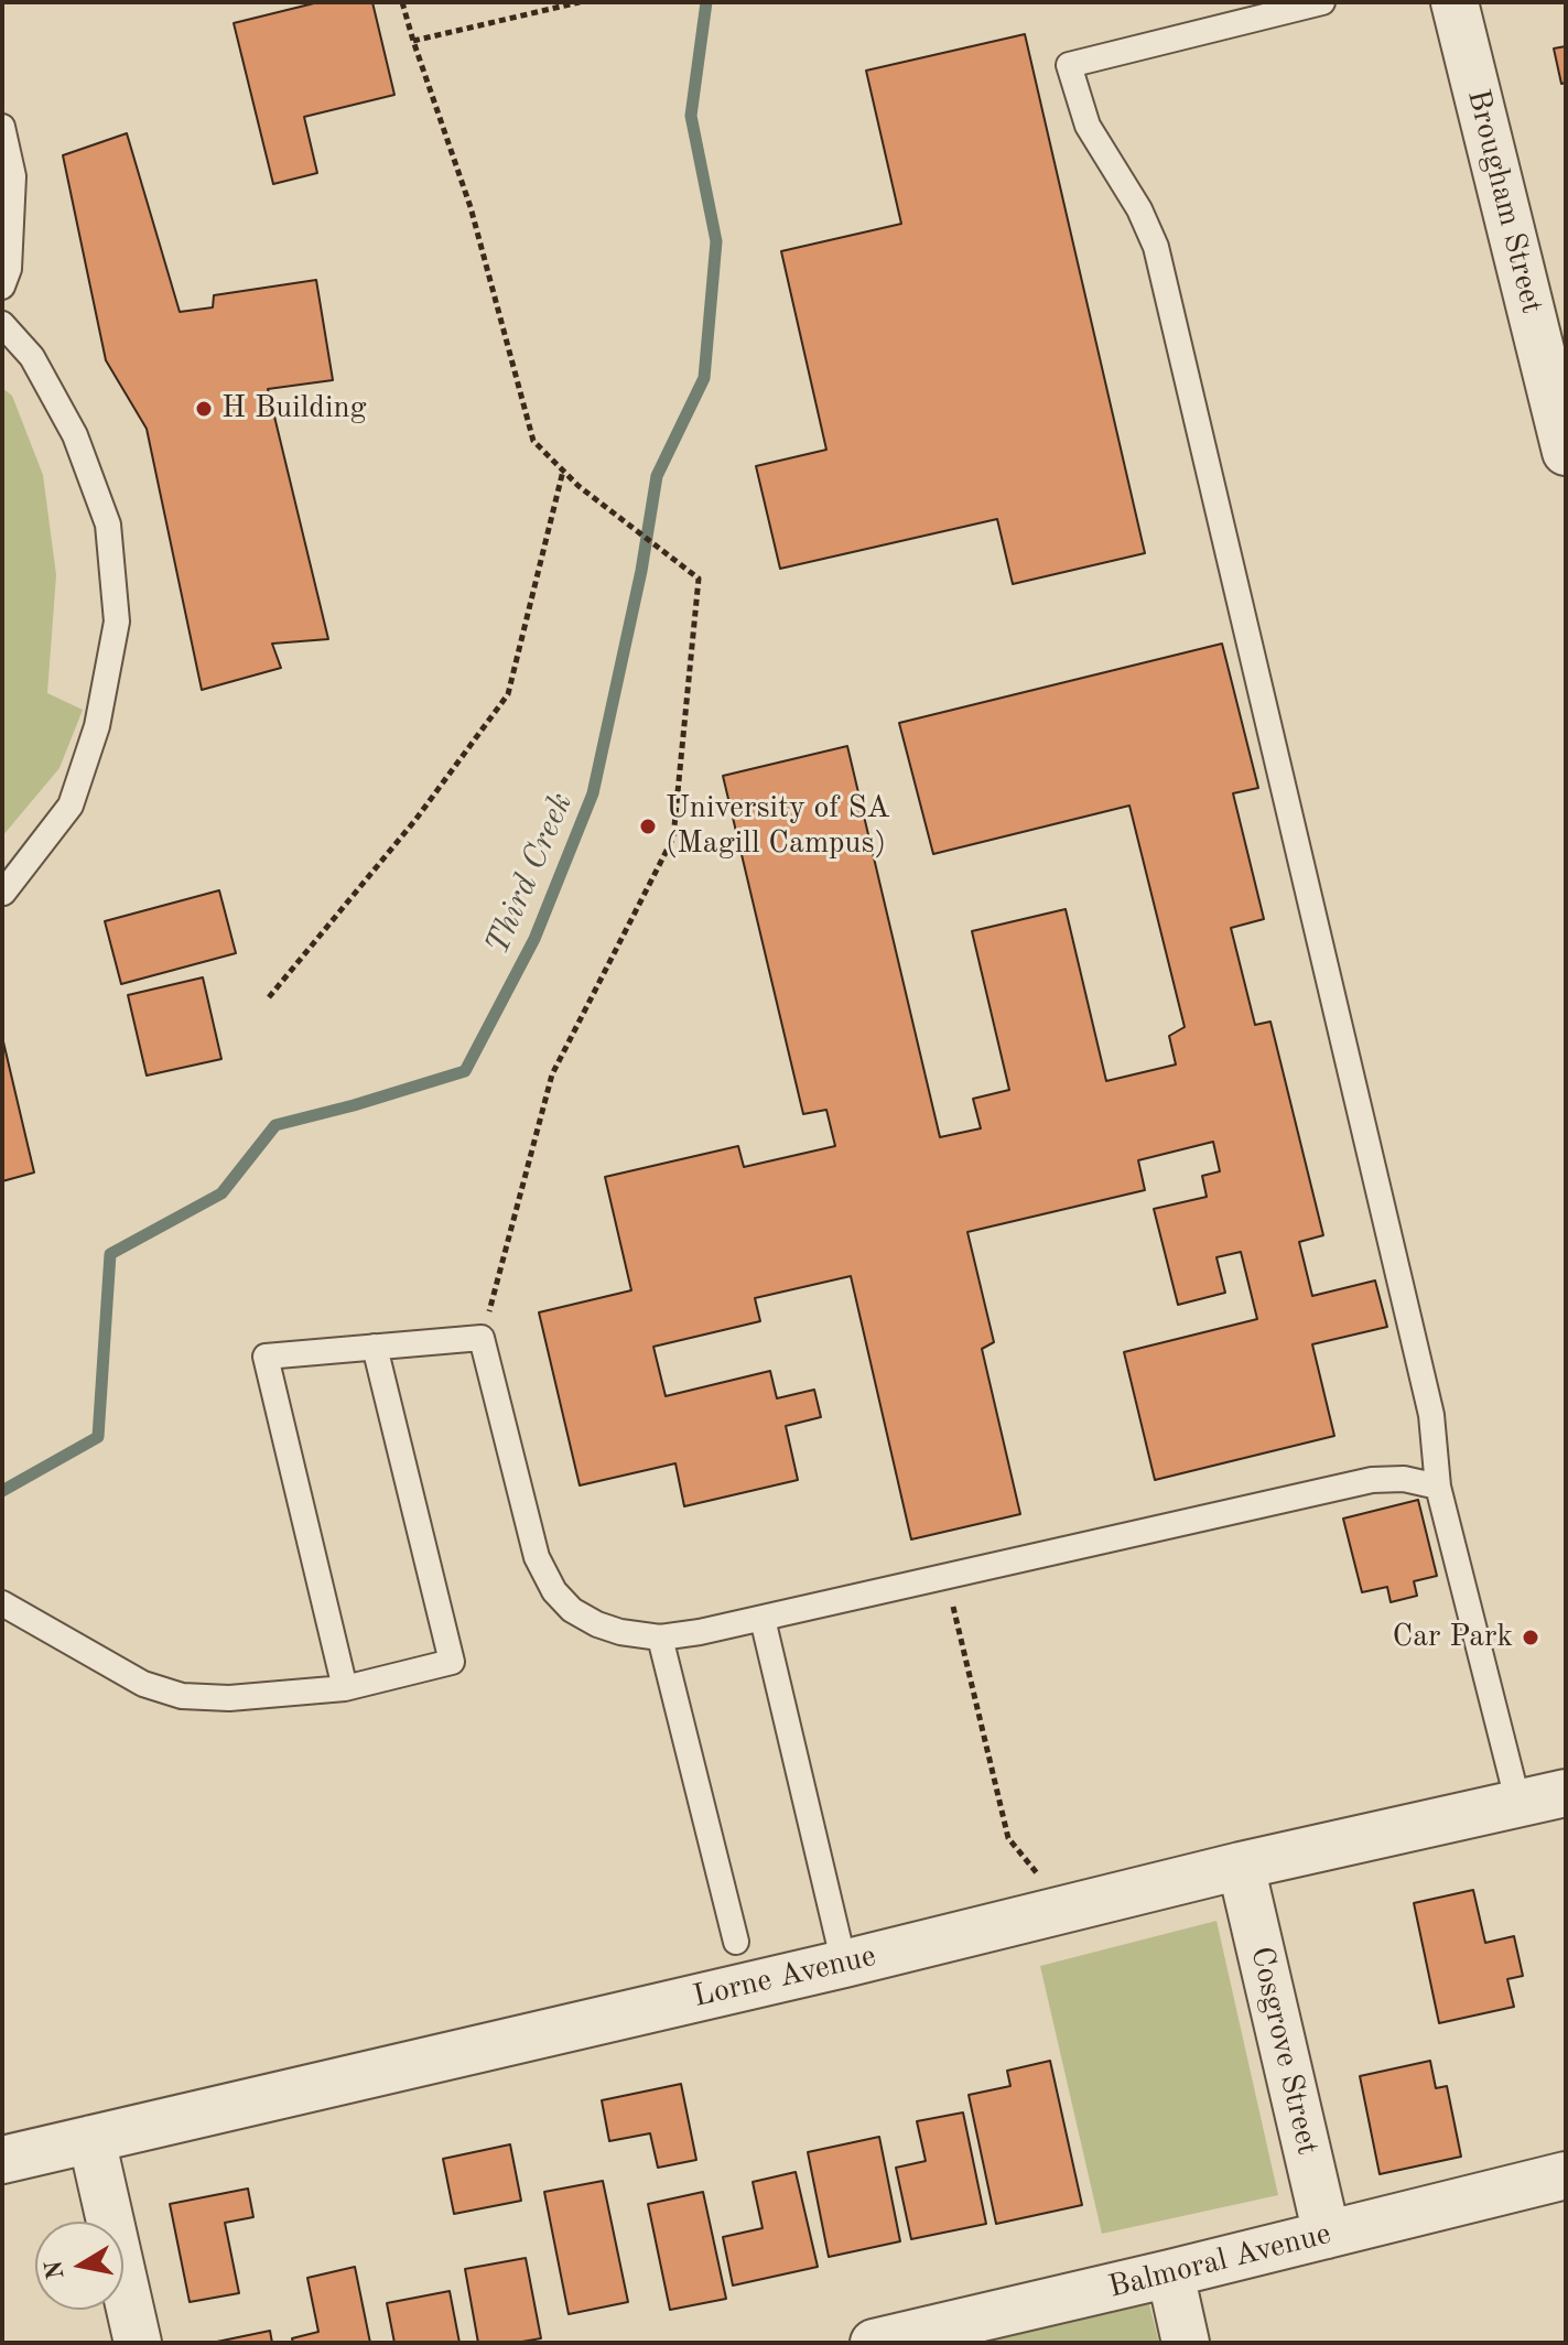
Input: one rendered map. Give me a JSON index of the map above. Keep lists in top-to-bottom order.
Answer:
{
  "streets": {
    "street": [
      "Brougham Street",
      "Lorne Avenue",
      "Cosgrove Street",
      "Balmoral Avenue"
    ]
  },
  "crossings": [
    ["Lorne Avenue", "Cosgrove Street"],
    ["Cosgrove Street", "Balmoral Avenue"]
  ],
  "water": ["Third Creek"],
  "places": ["H Building", "University of SA (Magill Campus)", "Car Park"],
  "north": "left"
}
